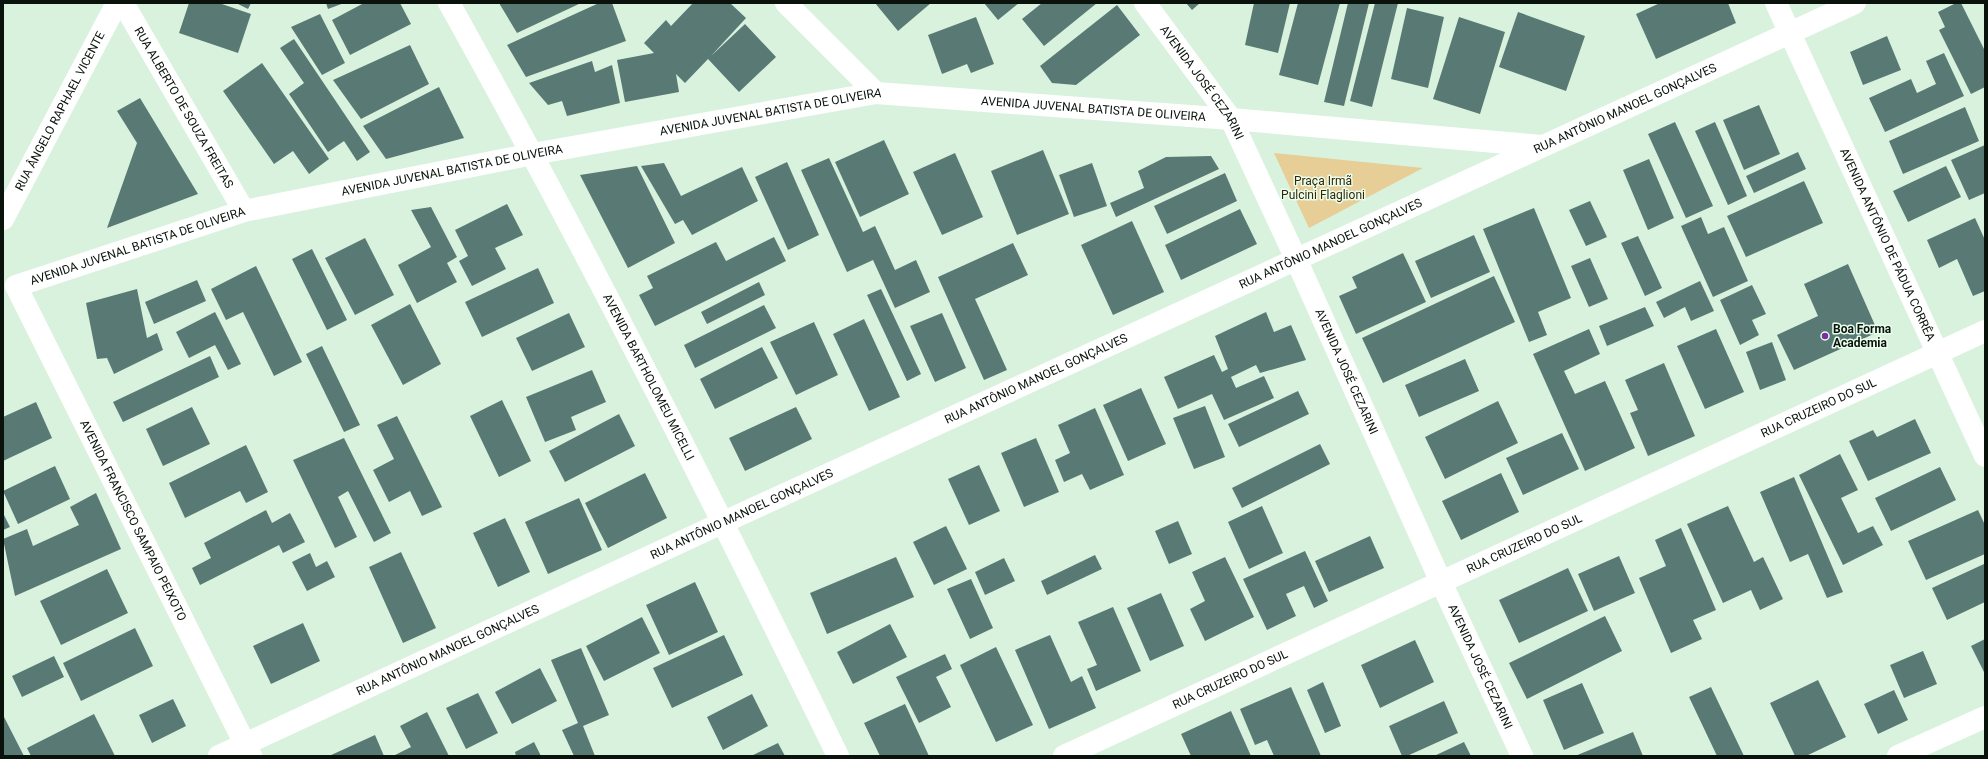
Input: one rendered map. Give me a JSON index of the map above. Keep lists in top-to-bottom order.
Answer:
{
  "streets": {
    "street": [
      "AVENIDA JOSÉ CEZARINI",
      "RUA ALBERTO DE SOUZA FREITAS",
      "RUA ANTÔNIO MANOEL GONÇALVES",
      "AVENIDA JUVENAL BATISTA DE OLIVEIRA",
      "RUA ÂNGELO RAPHAEL VICENTE",
      "AVENIDA ANTÔNIO DE PÁDUA CORRÊA",
      "AVENIDA BARTHOLOMEU MICELLI",
      "RUA CRUZEIRO DO SUL",
      "AVENIDA FRANCISCO SAMPAIO PEIXOTO"
    ]
  },
  "crossings": [
    ["AVENIDA JOSÉ CEZARINI", "RUA ANTÔNIO MANOEL GONÇALVES"],
    ["AVENIDA JOSÉ CEZARINI", "AVENIDA JUVENAL BATISTA DE OLIVEIRA"],
    ["AVENIDA JOSÉ CEZARINI", "RUA CRUZEIRO DO SUL"],
    ["RUA ALBERTO DE SOUZA FREITAS", "AVENIDA JUVENAL BATISTA DE OLIVEIRA"],
    ["RUA ANTÔNIO MANOEL GONÇALVES", "AVENIDA JUVENAL BATISTA DE OLIVEIRA"],
    ["RUA ANTÔNIO MANOEL GONÇALVES", "AVENIDA ANTÔNIO DE PÁDUA CORRÊA"],
    ["RUA ANTÔNIO MANOEL GONÇALVES", "AVENIDA BARTHOLOMEU MICELLI"],
    ["RUA ANTÔNIO MANOEL GONÇALVES", "AVENIDA FRANCISCO SAMPAIO PEIXOTO"],
    ["AVENIDA JUVENAL BATISTA DE OLIVEIRA", "AVENIDA BARTHOLOMEU MICELLI"],
    ["AVENIDA JUVENAL BATISTA DE OLIVEIRA", "AVENIDA FRANCISCO SAMPAIO PEIXOTO"],
    ["AVENIDA ANTÔNIO DE PÁDUA CORRÊA", "RUA CRUZEIRO DO SUL"]
  ],
  "parks": ["Praça Irmã Pulcini Flaglioni"],
  "places": ["Boa Forma Academia"]
}
